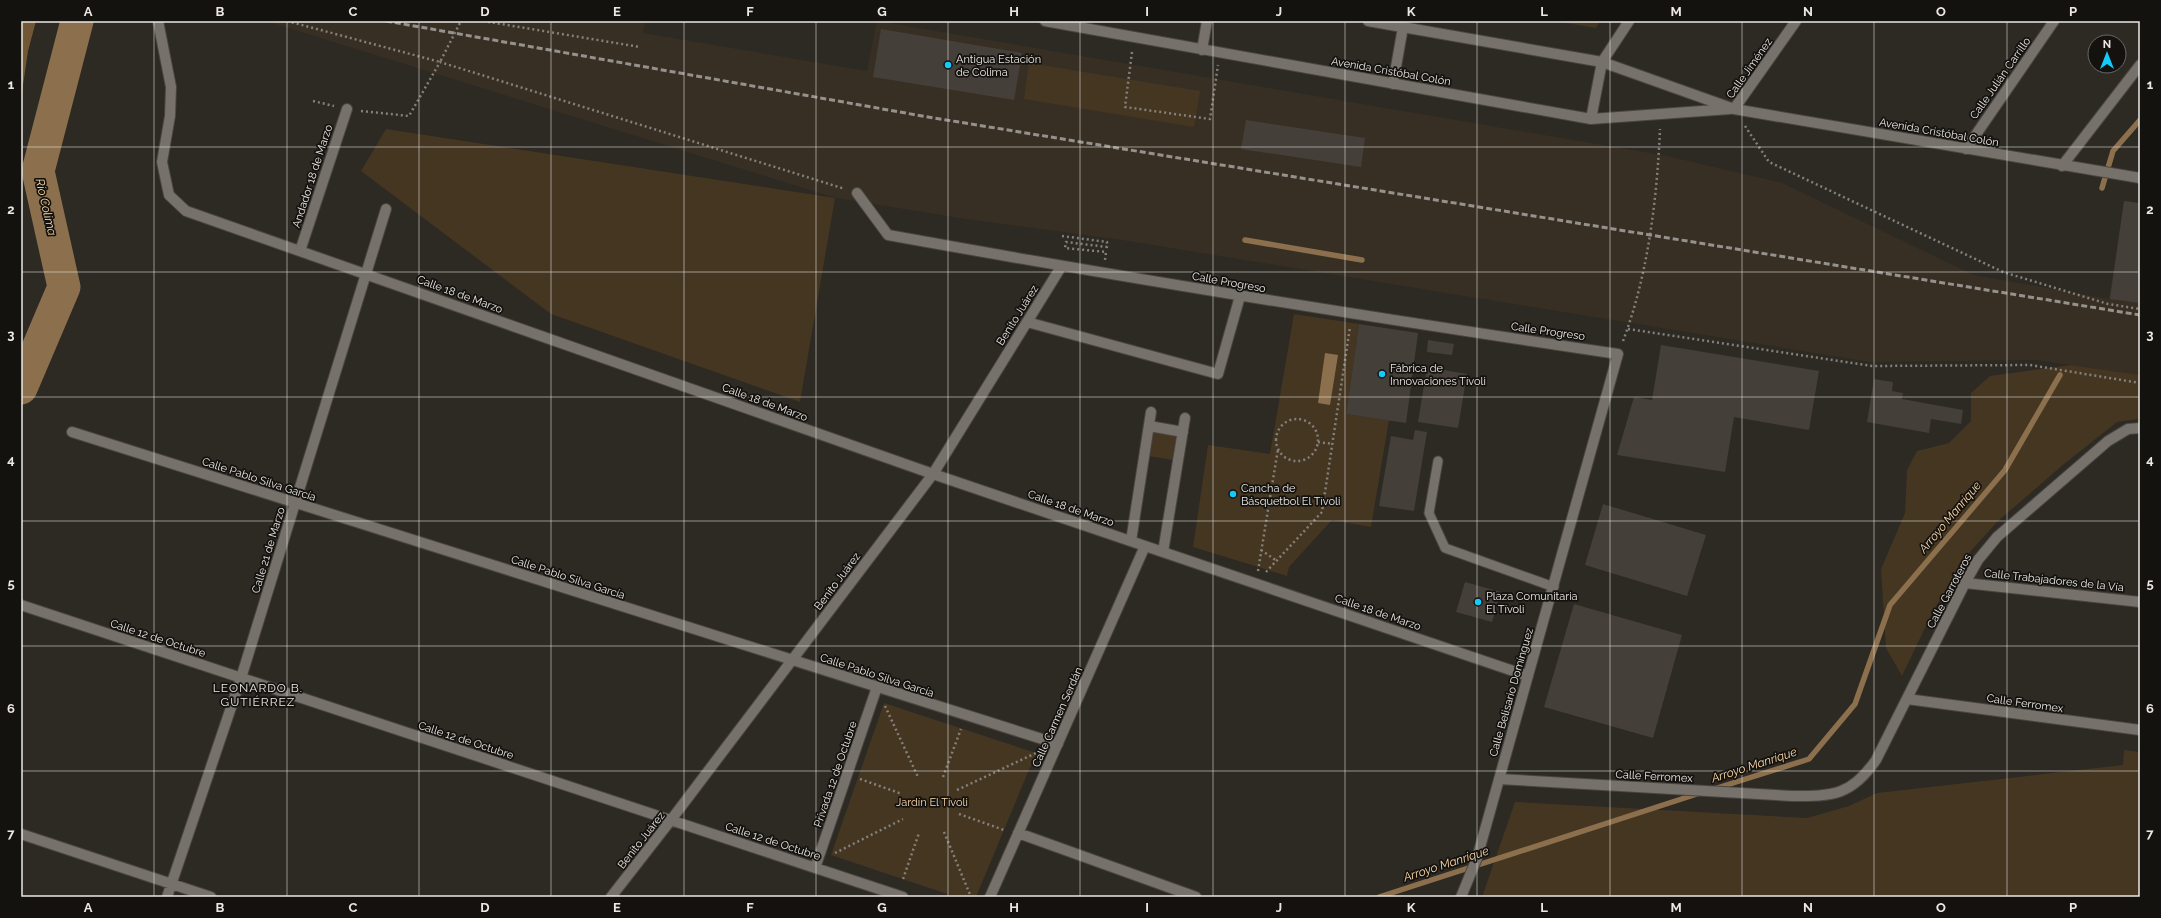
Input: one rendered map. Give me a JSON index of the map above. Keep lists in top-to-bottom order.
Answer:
{
  "streets": {
    "street": [
      "Calle Jiménez",
      "Avenida Cristóbal Colón",
      "Calle Julián Carrillo",
      "Andador 18 de Marzo",
      "Calle Progreso",
      "Calle 18 de Marzo",
      "Benito Juárez",
      "Calle Pablo Silva García",
      "Calle 21 de Marzo",
      "Calle Trabajadores de la Vía",
      "Calle Garroteros",
      "Calle 12 de Octubre",
      "Calle Belisario Domínguez",
      "Calle Ferromex",
      "Calle Carmen Serdán",
      "Privada 12 de Octubre"
    ]
  },
  "crossings": [
    ["Calle Jiménez", "Avenida Cristóbal Colón"],
    ["Avenida Cristóbal Colón", "Calle Julián Carrillo"],
    ["Andador 18 de Marzo", "Calle 18 de Marzo"],
    ["Calle Progreso", "Benito Juárez"],
    ["Calle Progreso", "Calle Belisario Domínguez"],
    ["Calle 18 de Marzo", "Benito Juárez"],
    ["Calle 18 de Marzo", "Calle 21 de Marzo"],
    ["Calle 18 de Marzo", "Calle Belisario Domínguez"],
    ["Calle 18 de Marzo", "Calle Carmen Serdán"],
    ["Benito Juárez", "Calle Pablo Silva García"],
    ["Benito Juárez", "Calle 12 de Octubre"],
    ["Calle Pablo Silva García", "Calle 21 de Marzo"],
    ["Calle Pablo Silva García", "Calle Carmen Serdán"],
    ["Calle Pablo Silva García", "Privada 12 de Octubre"],
    ["Calle 21 de Marzo", "Calle 12 de Octubre"],
    ["Calle Trabajadores de la Vía", "Calle Garroteros"],
    ["Calle Garroteros", "Calle Ferromex"],
    ["Calle 12 de Octubre", "Privada 12 de Octubre"],
    ["Calle Belisario Domínguez", "Calle Ferromex"]
  ],
  "districts": ["LEONARDO B. GUTIÉRREZ"],
  "water": ["Río Colima", "Arroyo Manrique"],
  "parks": ["Jardín El Tivoli"],
  "places": [
    "Antigua Estación de Colima",
    "Fábrica de Innovaciones Tívoli",
    "Cancha de Básquetbol El Tívoli",
    "Plaza Comunitaria El Tívoli"
  ],
  "north": "top",
  "grid": {
    "columns": [
      "A",
      "B",
      "C",
      "D",
      "E",
      "F",
      "G",
      "H",
      "I",
      "J",
      "K",
      "L",
      "M",
      "N",
      "O",
      "P"
    ],
    "rows": [
      "1",
      "2",
      "3",
      "4",
      "5",
      "6",
      "7"
    ]
  }
}
